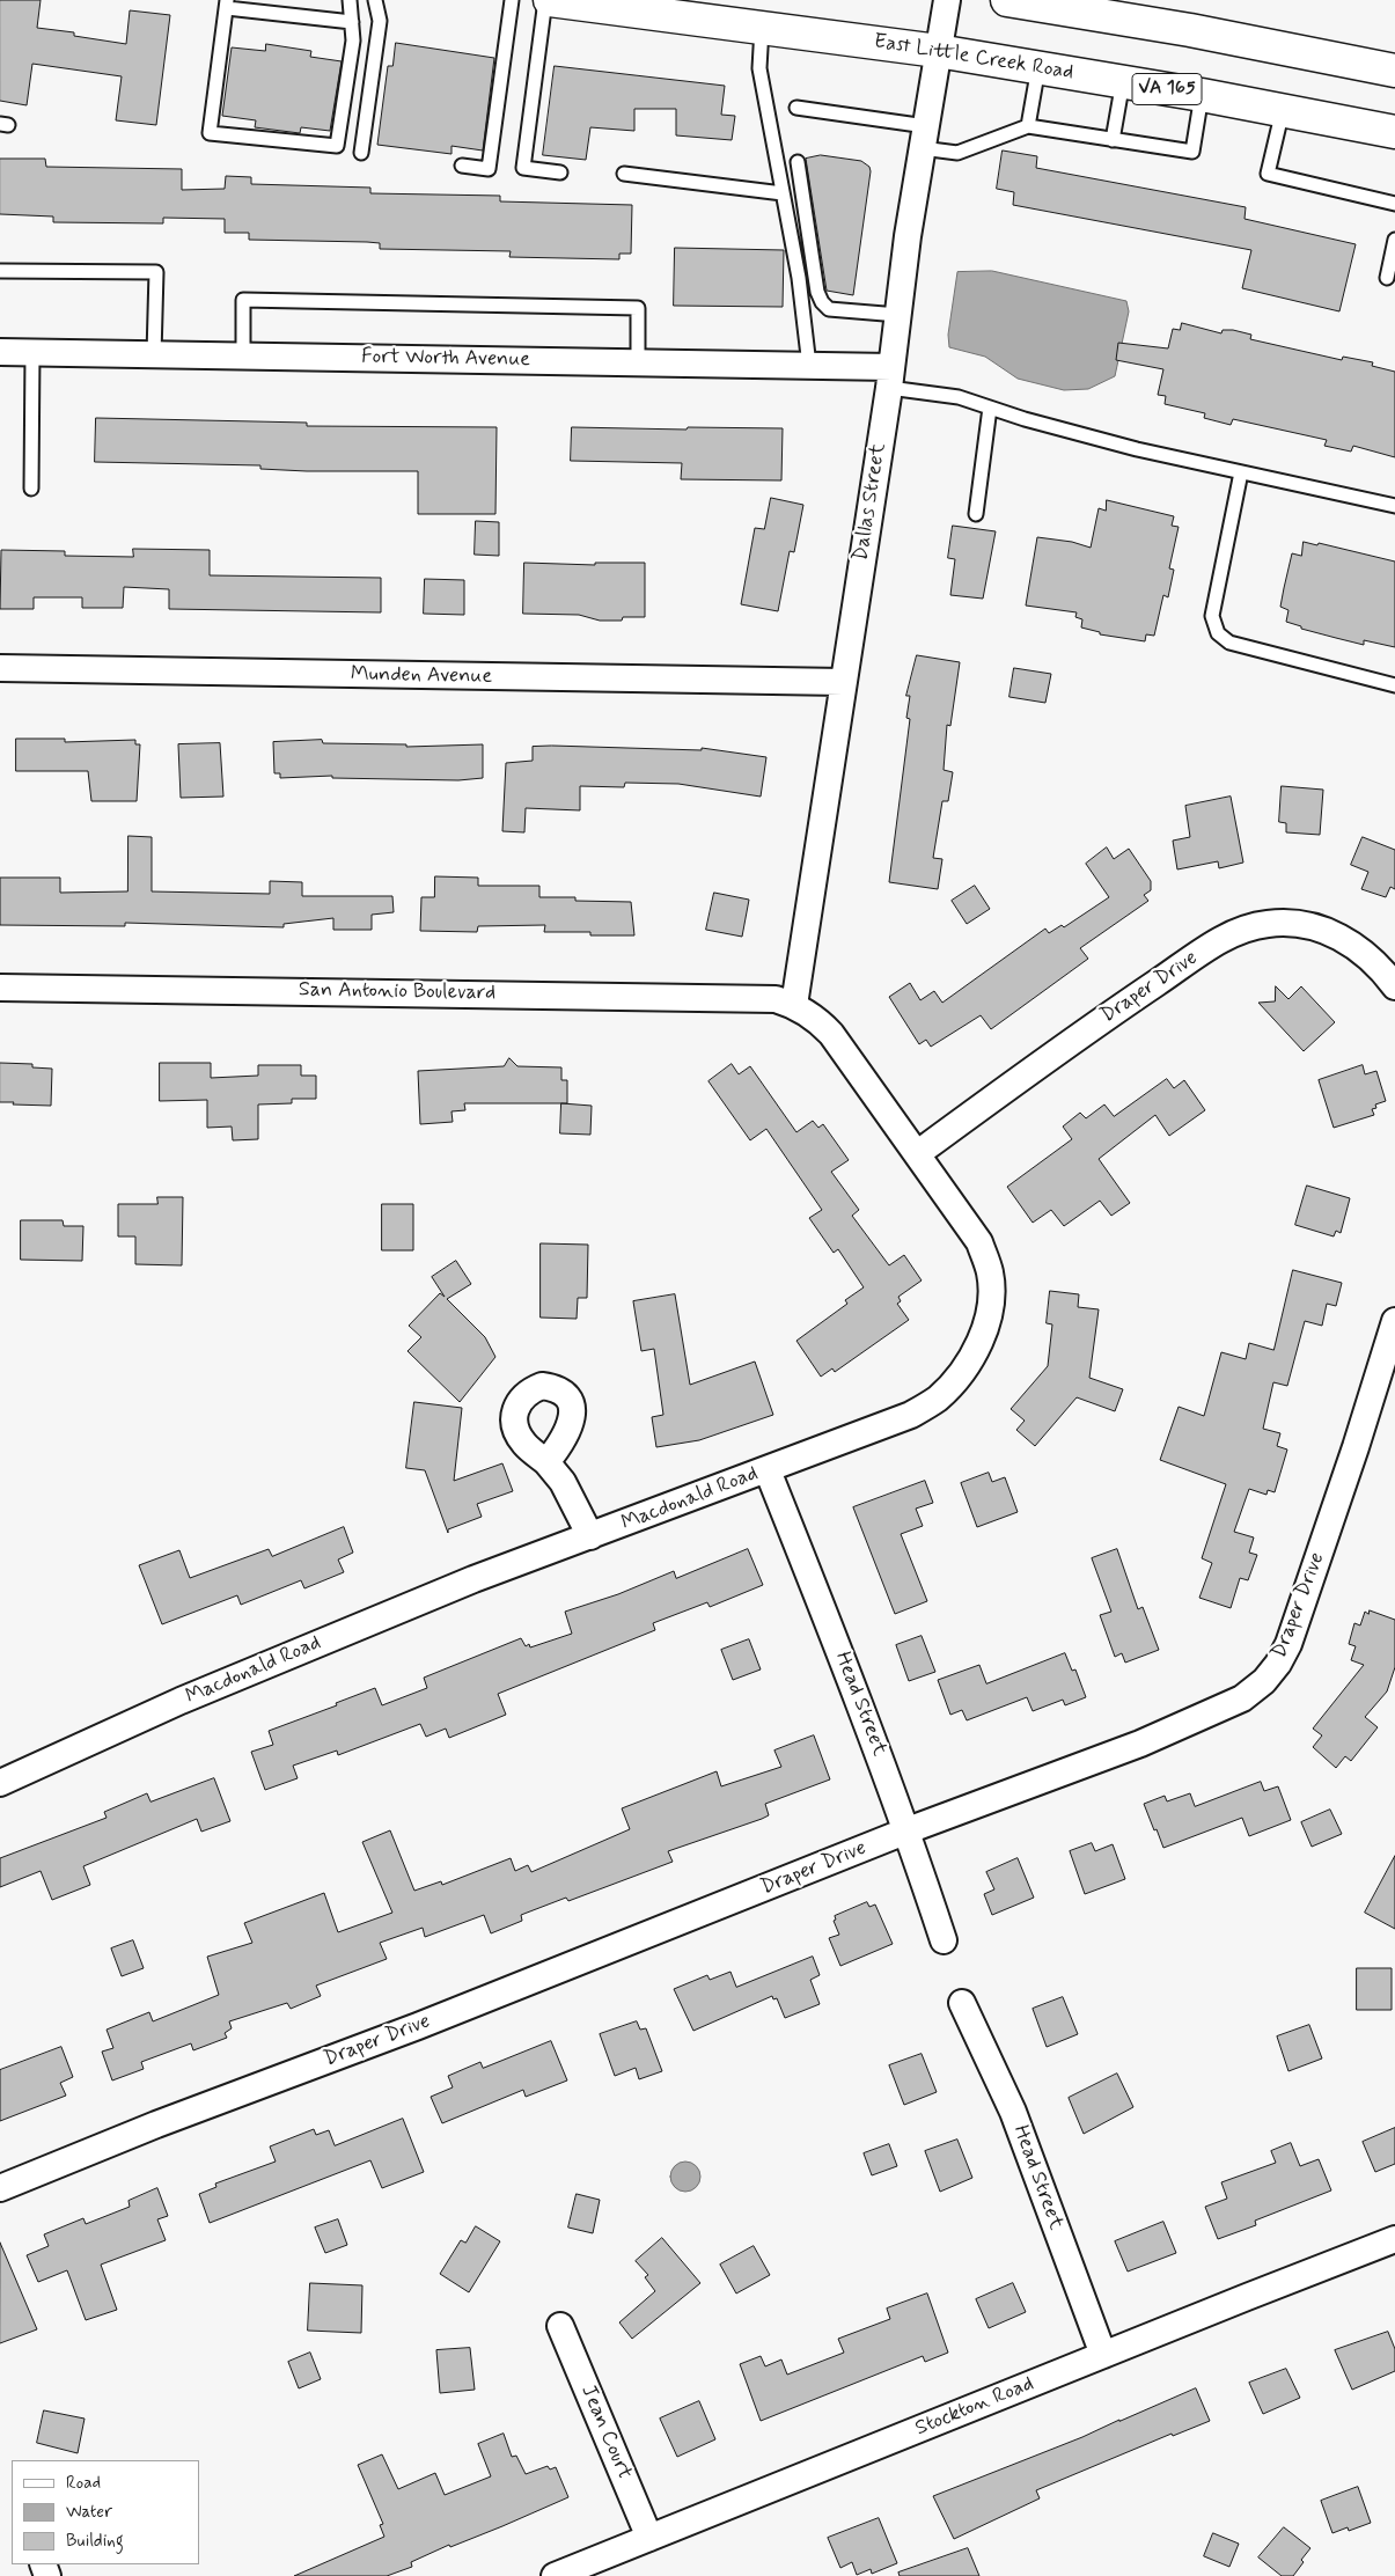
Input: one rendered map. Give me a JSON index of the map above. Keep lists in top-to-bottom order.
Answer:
{
  "streets": {
    "main road": ["East Little Creek Road", "VA 165"],
    "street": [
      "Fort Worth Avenue",
      "Dallas Street",
      "Munden Avenue",
      "Draper Drive",
      "San Antonio Boulevard",
      "Macdonald Road",
      "Head Street",
      "Stockton Road",
      "Jean Court"
    ]
  },
  "crossings": [
    ["East Little Creek Road", "Dallas Street"],
    ["Fort Worth Avenue", "Dallas Street"],
    ["Dallas Street", "Munden Avenue"],
    ["Dallas Street", "San Antonio Boulevard"],
    ["Dallas Street", "Macdonald Road"],
    ["Draper Drive", "Macdonald Road"],
    ["Draper Drive", "Head Street"],
    ["San Antonio Boulevard", "Macdonald Road"],
    ["Macdonald Road", "Head Street"],
    ["Head Street", "Stockton Road"],
    ["Stockton Road", "Jean Court"]
  ],
  "legend": ["Road", "Water", "Building"]
}
